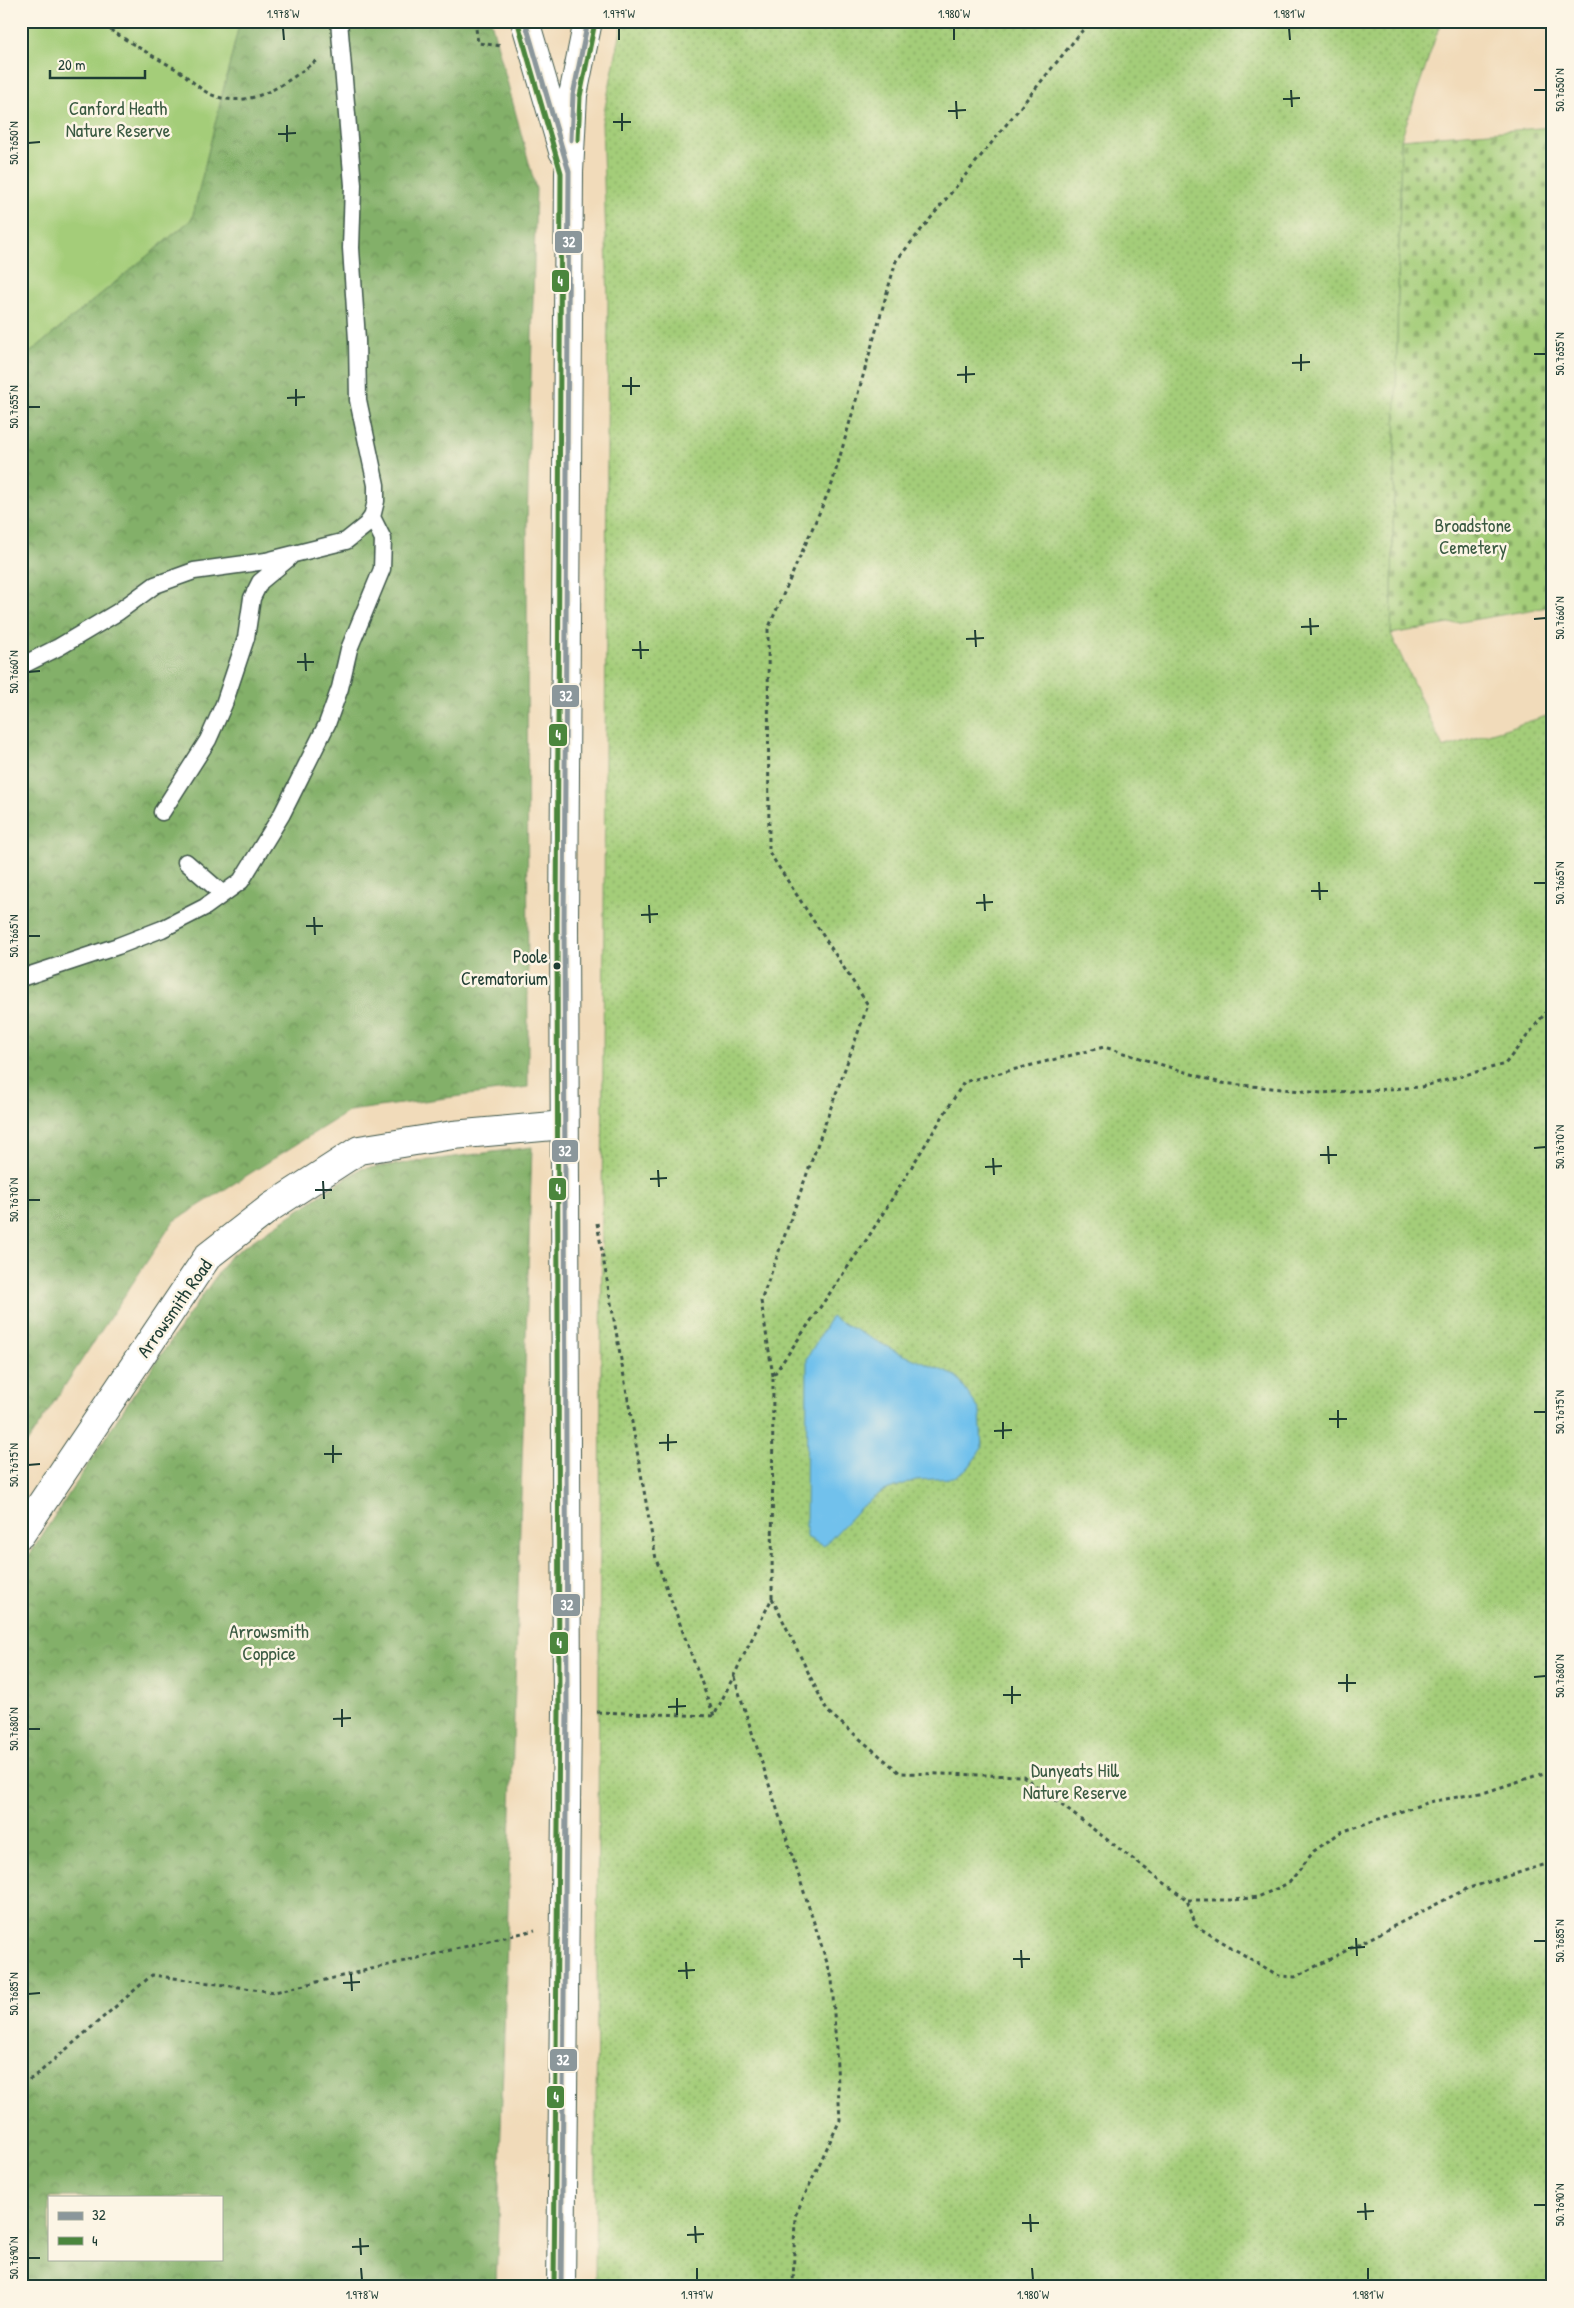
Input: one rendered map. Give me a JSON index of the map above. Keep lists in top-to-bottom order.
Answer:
{
  "streets": {
    "main road": ["Arrowsmith Road"]
  },
  "parks": [
    "Canford Heath Nature Reserve",
    "Broadstone Cemetery",
    "Arrowsmith Coppice",
    "Dunyeats Hill Nature Reserve"
  ],
  "places": ["Poole Crematorium"],
  "lines": ["transit line 32", "transit line 4"],
  "legend": ["32", "4"],
  "scale_bar": "20 m",
  "coordinates": [
    "1.978°W",
    "1.979°W",
    "1.980°W",
    "1.981°W",
    "50.7650°N",
    "50.7655°N",
    "50.7660°N",
    "50.7665°N",
    "50.7670°N",
    "50.7675°N",
    "50.7680°N",
    "50.7685°N",
    "50.7690°N"
  ]
}
